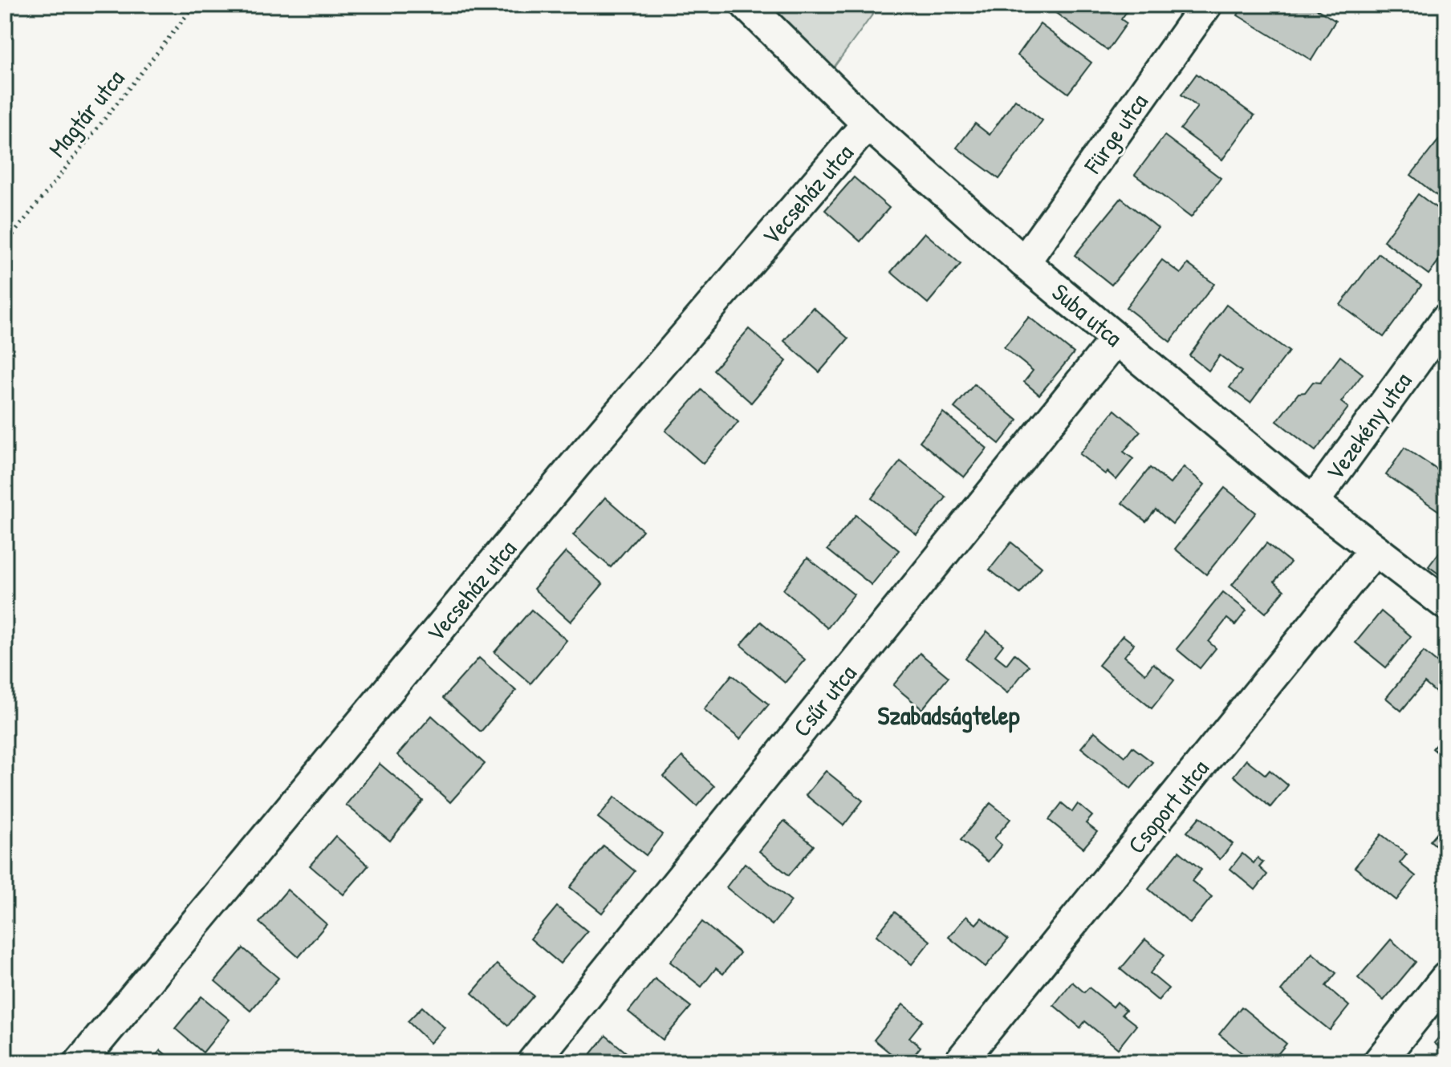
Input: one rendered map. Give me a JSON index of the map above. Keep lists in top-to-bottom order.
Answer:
{
  "streets": {
    "street": [
      "Fürge utca",
      "Vecseház utca",
      "Suba utca",
      "Vezekény utca",
      "Csűr utca",
      "Csoport utca"
    ],
    "path": ["Magtár utca"]
  },
  "crossings": [
    ["Fürge utca", "Suba utca"],
    ["Vecseház utca", "Suba utca"],
    ["Suba utca", "Vezekény utca"],
    ["Suba utca", "Csűr utca"],
    ["Suba utca", "Csoport utca"]
  ],
  "districts": ["Szabadságtelep"]
}
